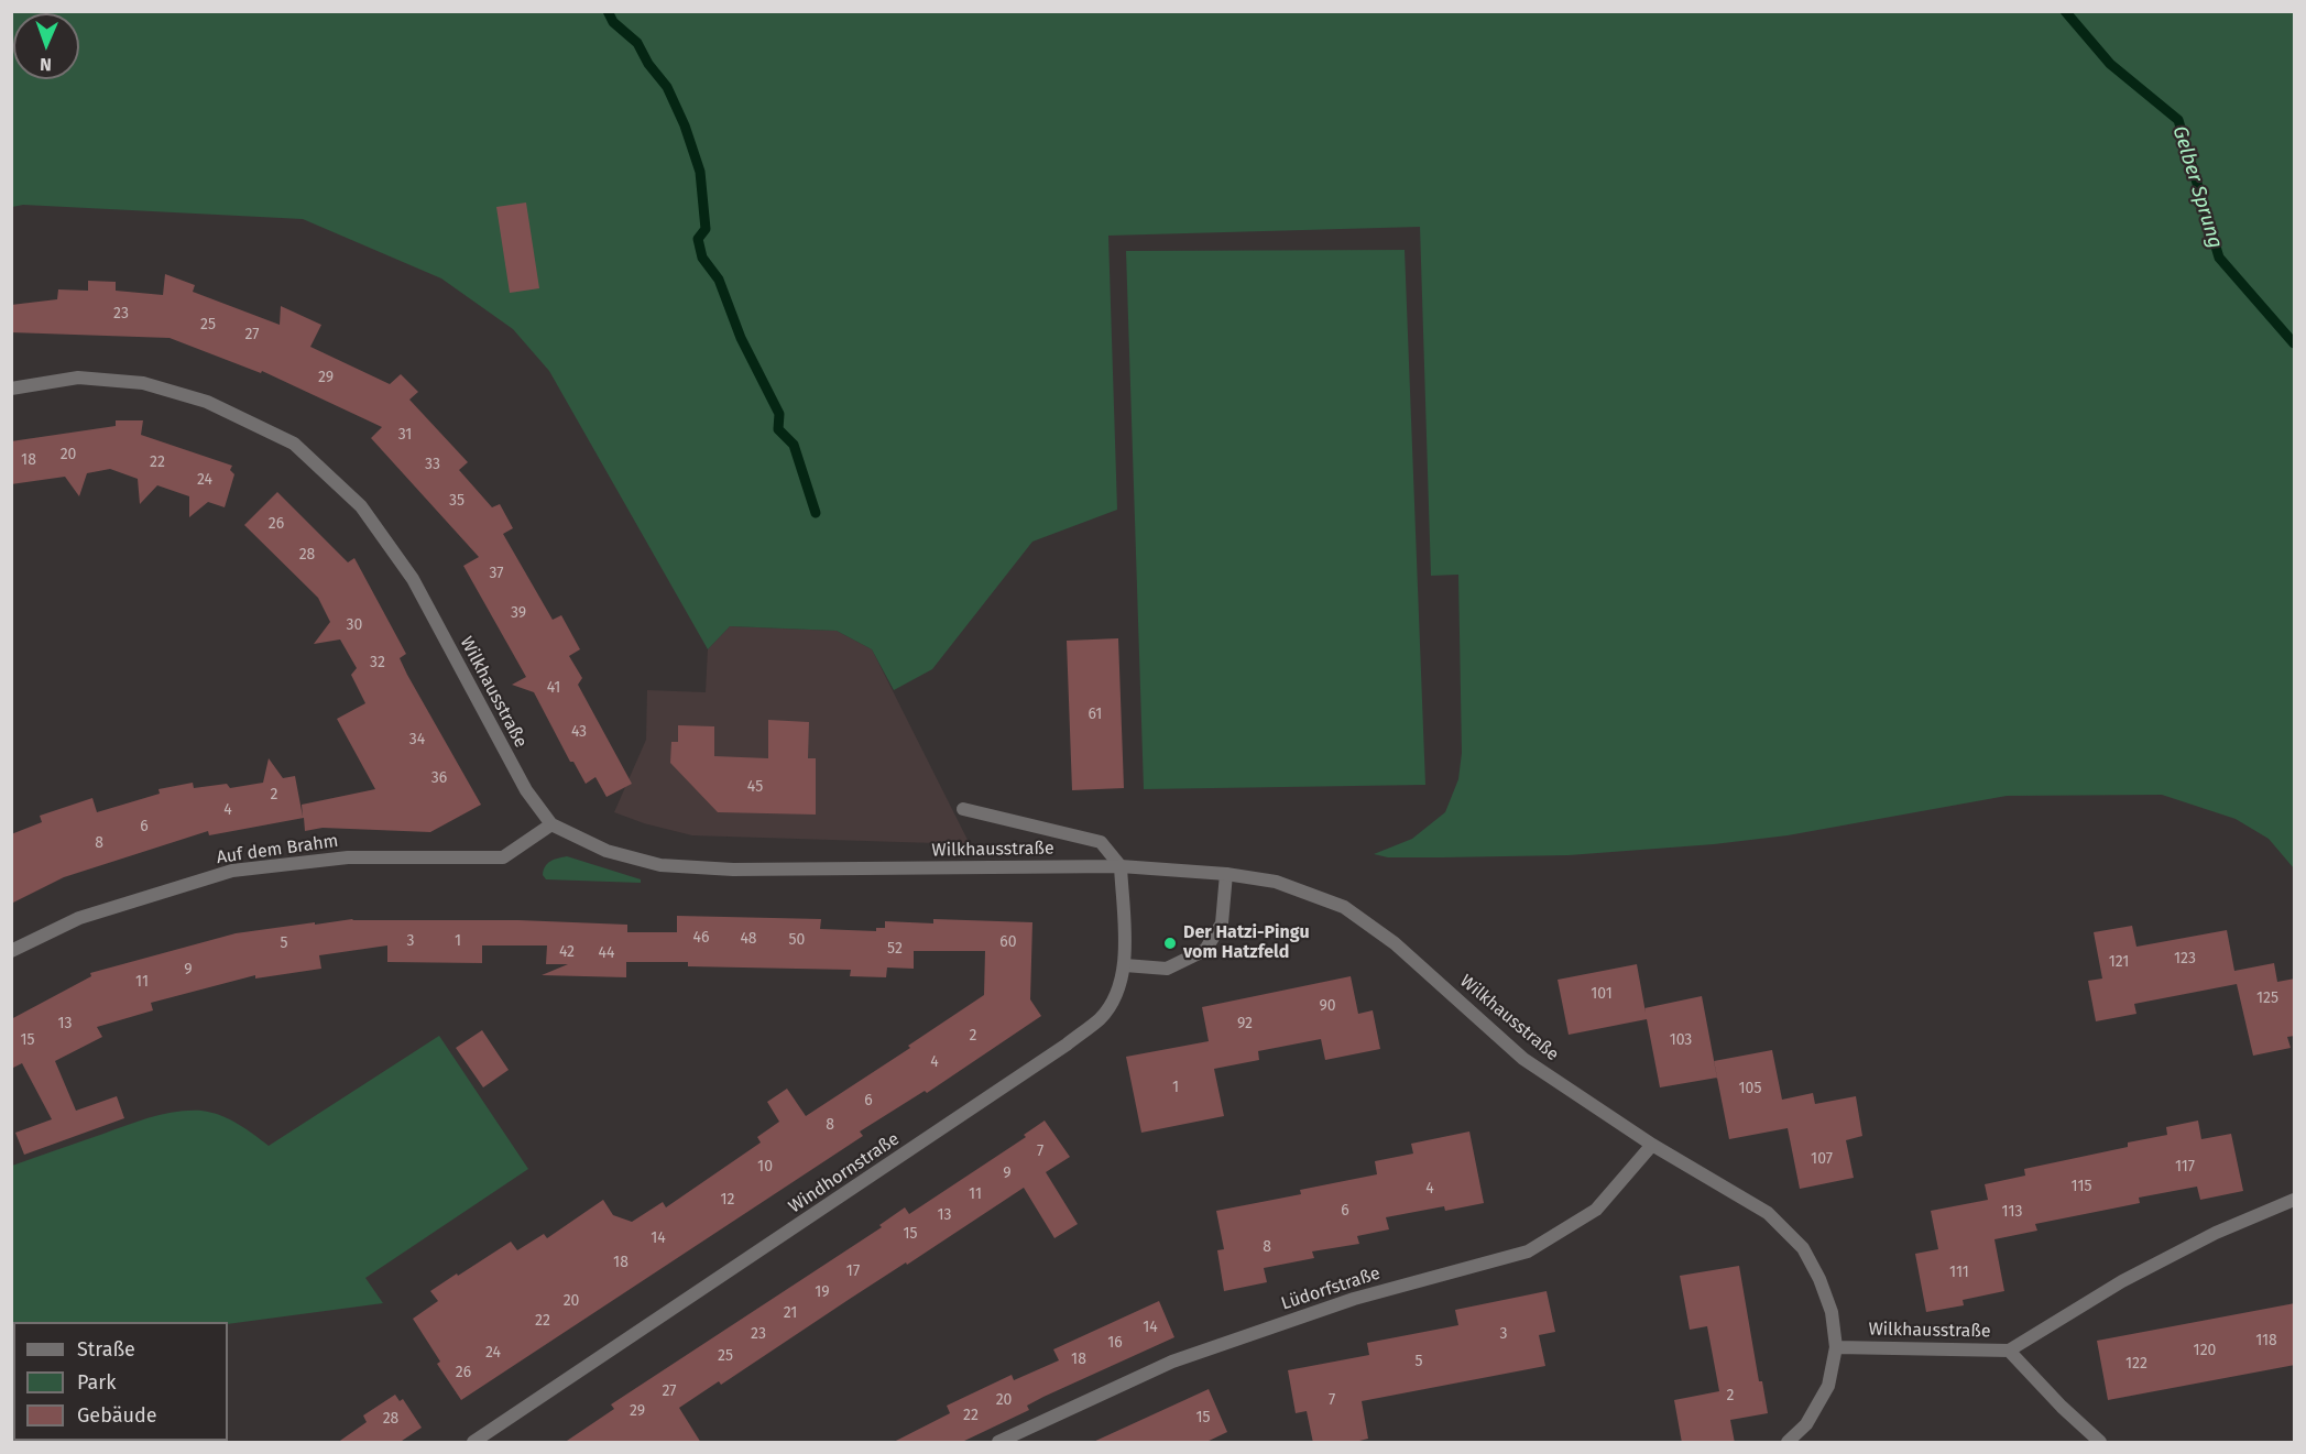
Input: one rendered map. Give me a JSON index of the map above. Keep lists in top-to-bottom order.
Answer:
{
  "streets": {
    "street": [
      "Wilkhausstraße",
      "Auf dem Brahm",
      "Windhornstraße",
      "Lüdorfstraße"
    ]
  },
  "crossings": [
    ["Wilkhausstraße", "Auf dem Brahm"],
    ["Wilkhausstraße", "Windhornstraße"],
    ["Wilkhausstraße", "Lüdorfstraße"]
  ],
  "water": ["Gelber Sprung"],
  "places": ["Der Hatzi-Pingu vom Hatzfeld"],
  "house_numbers": [
    "23",
    "25",
    "27",
    "29",
    "31",
    "20",
    "18",
    "22",
    "33",
    "24",
    "35",
    "26",
    "28",
    "37",
    "39",
    "30",
    "32",
    "41",
    "61",
    "43",
    "34",
    "36",
    "45",
    "2",
    "4",
    "6",
    "8",
    "46",
    "48",
    "50",
    "3",
    "1",
    "60",
    "5",
    "52",
    "42",
    "44",
    "123",
    "121",
    "9",
    "11",
    "101",
    "125",
    "90",
    "13",
    "92",
    "2",
    "15",
    "103",
    "4",
    "1",
    "105",
    "6",
    "8",
    "7",
    "107",
    "10",
    "117",
    "9",
    "115",
    "4",
    "11",
    "12",
    "6",
    "113",
    "13",
    "15",
    "14",
    "8",
    "18",
    "17",
    "111",
    "19",
    "20",
    "21",
    "22",
    "14",
    "23",
    "3",
    "118",
    "16",
    "120",
    "24",
    "25",
    "18",
    "5",
    "122",
    "26",
    "27",
    "2",
    "20",
    "7",
    "29",
    "22",
    "15",
    "28"
  ],
  "legend": ["Straße", "Park", "Gebäude"],
  "north": "bottom"
}
